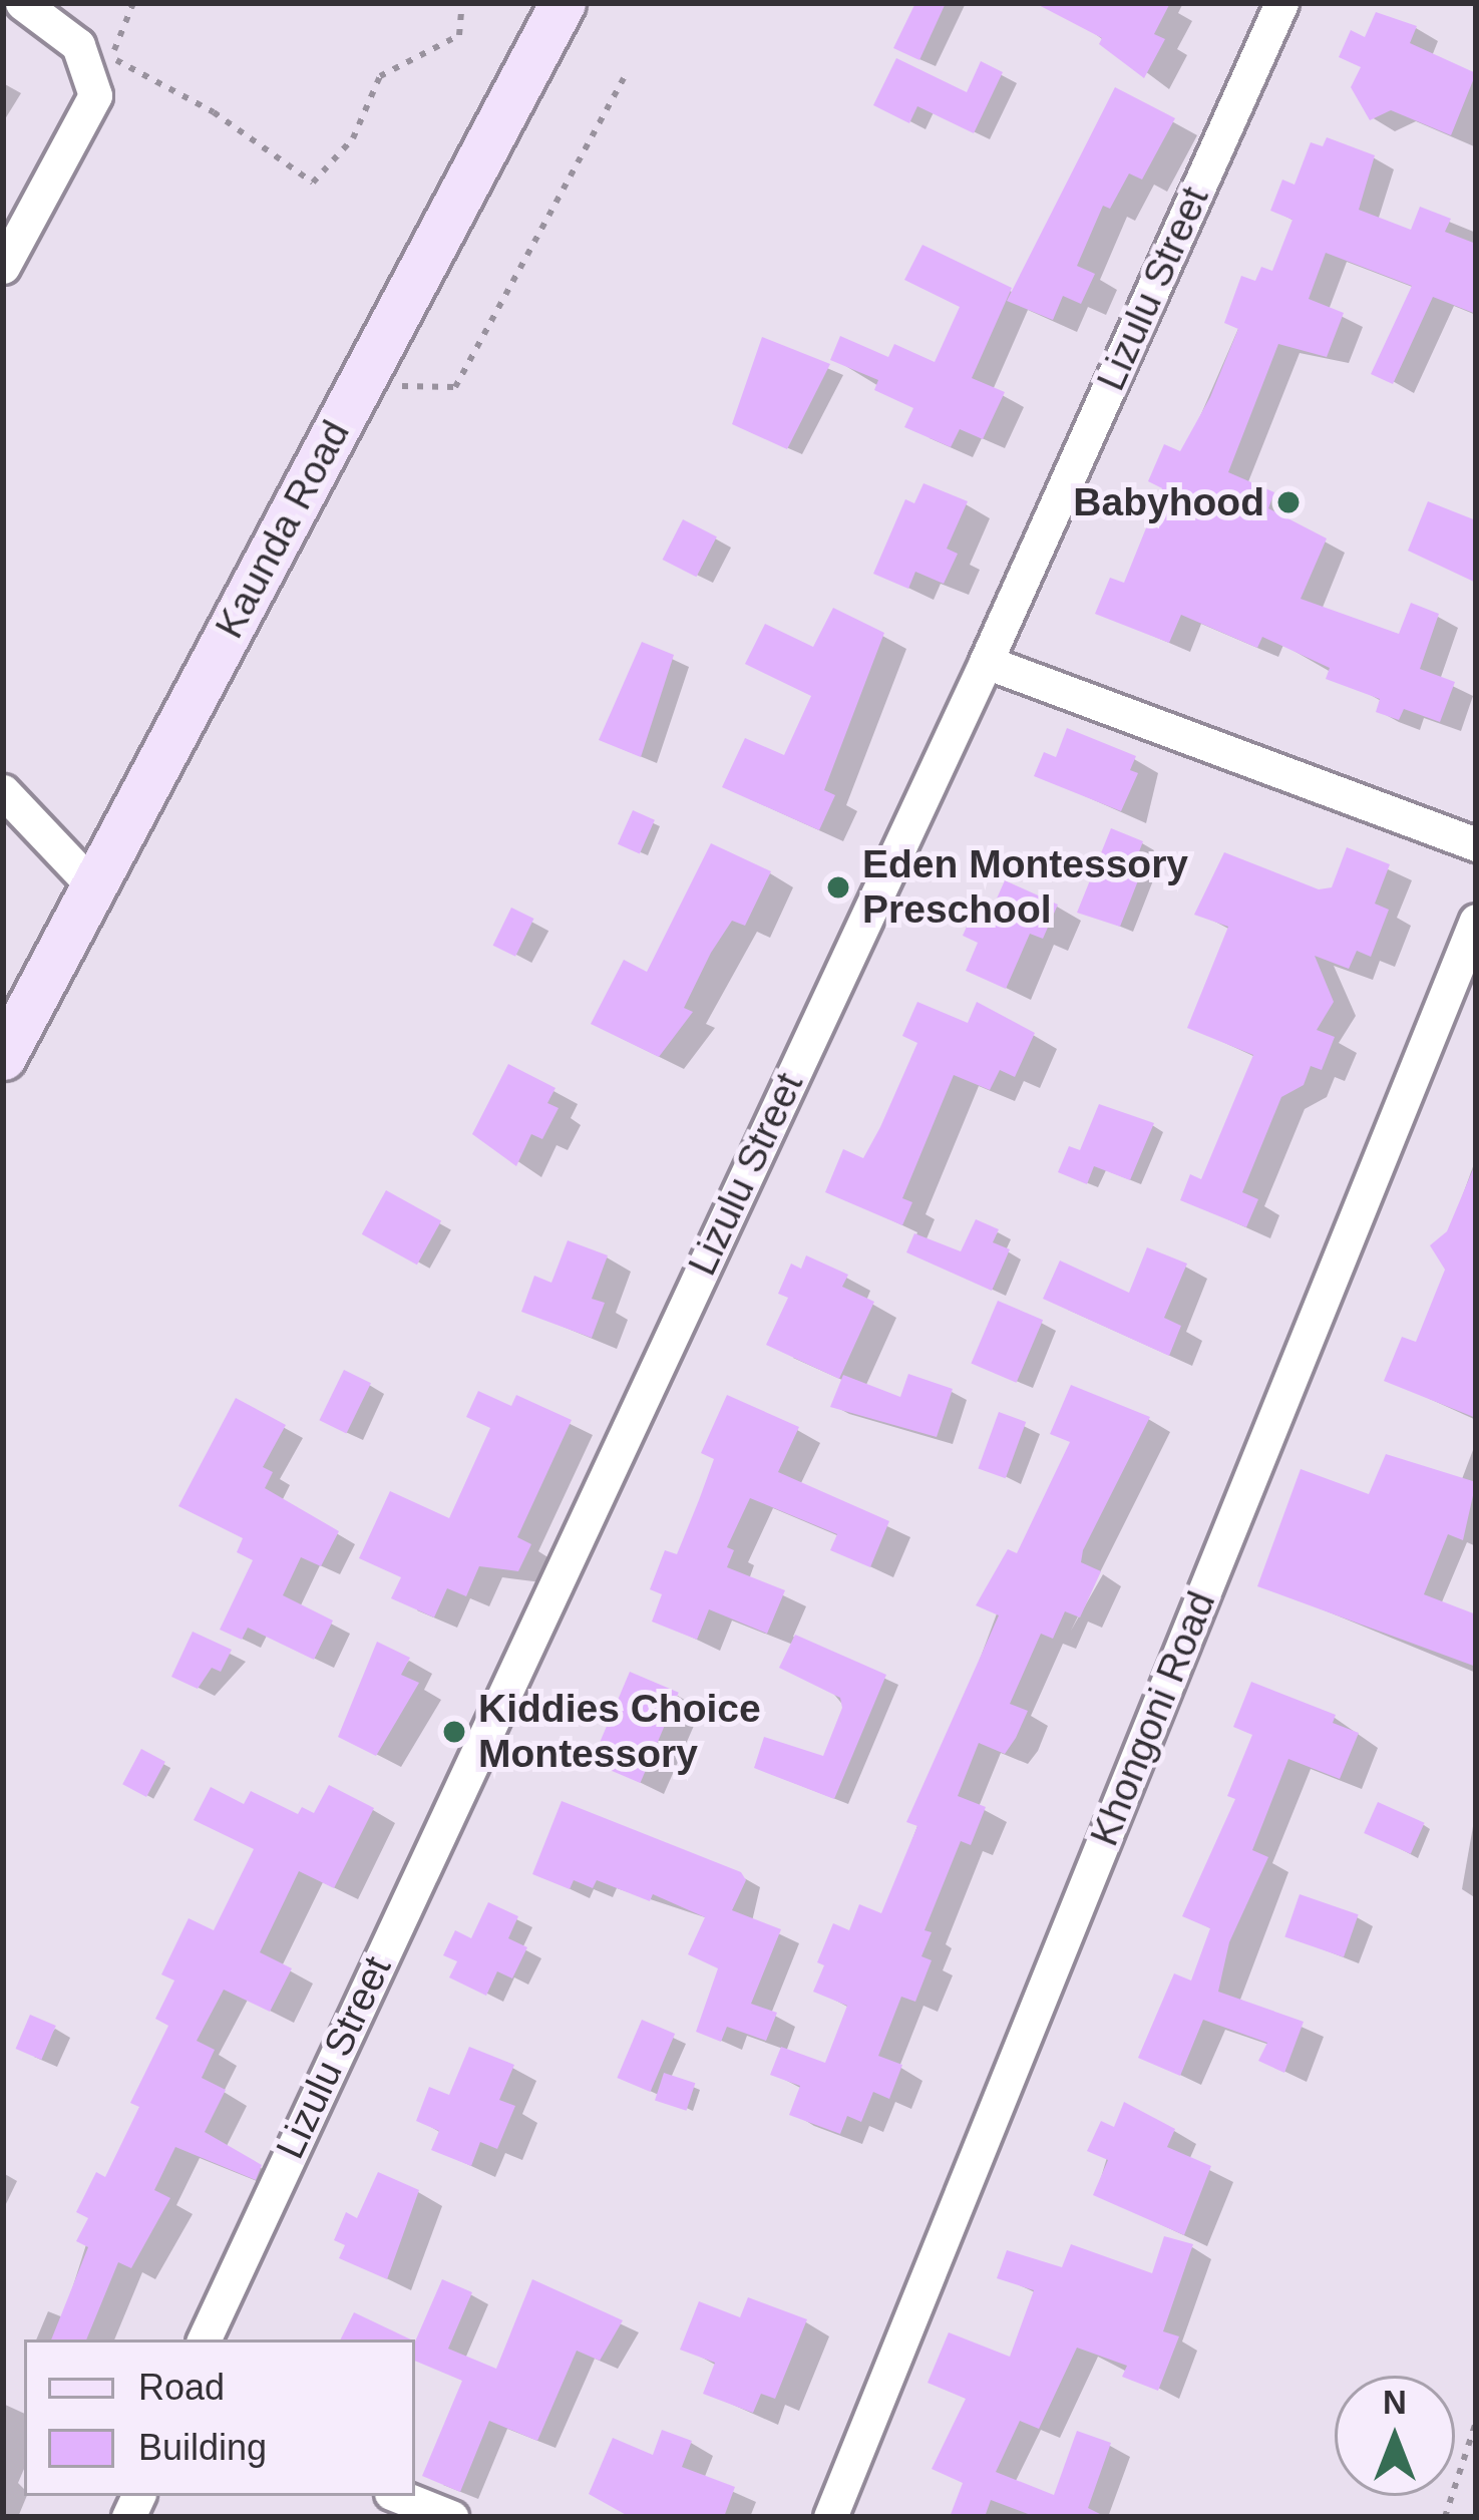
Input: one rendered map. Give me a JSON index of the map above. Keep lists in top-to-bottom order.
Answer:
{
  "streets": {
    "main road": ["Kaunda Road"],
    "street": ["Lizulu Street", "Khongoni Road"]
  },
  "places": ["Babyhood", "Eden Montessory Preschool", "Kiddies Choice Montessory"],
  "legend": ["Road", "Building"],
  "north": "top"
}
